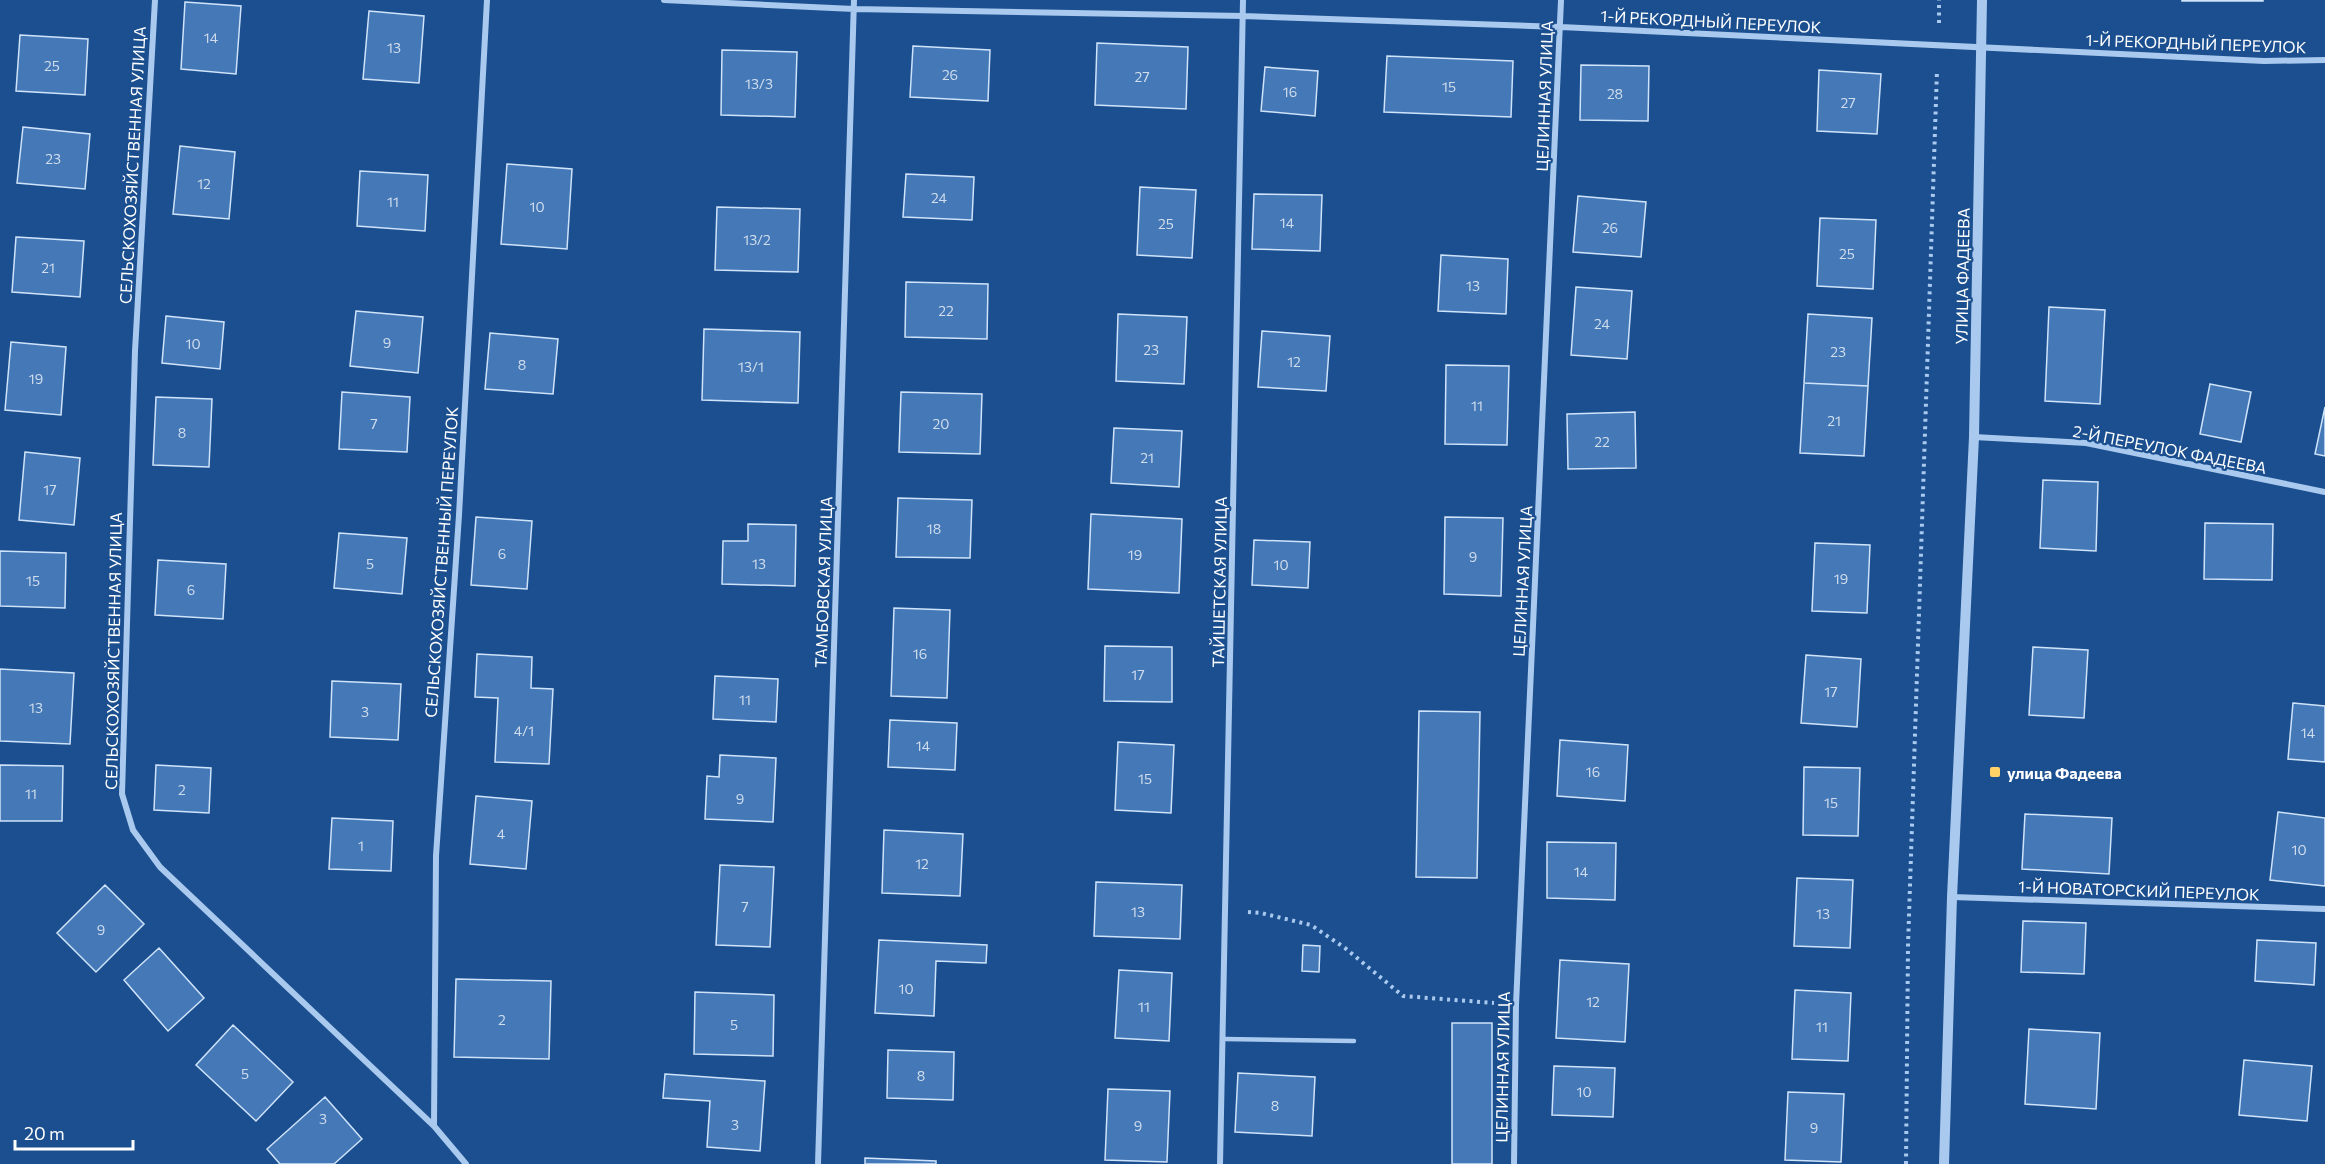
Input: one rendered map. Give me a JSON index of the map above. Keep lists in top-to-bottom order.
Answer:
{
  "streets": {
    "street": [
      "1-Й РЕКОРДНЫЙ ПЕРЕУЛОК",
      "ЦЕЛИННАЯ УЛИЦА",
      "СЕЛЬСКОХОЗЯЙСТВЕННАЯ УЛИЦА",
      "УЛИЦА ФАДЕЕВА",
      "2-Й ПЕРЕУЛОК ФАДЕЕВА",
      "СЕЛЬСКОХОЗЯЙСТВЕННЫЙ ПЕРЕУЛОК",
      "ТАМБОВСКАЯ УЛИЦА",
      "ТАЙШЕТСКАЯ УЛИЦА",
      "1-Й НОВАТОРСКИЙ ПЕРЕУЛОК"
    ]
  },
  "crossings": [
    ["1-Й РЕКОРДНЫЙ ПЕРЕУЛОК", "ЦЕЛИННАЯ УЛИЦА"],
    ["1-Й РЕКОРДНЫЙ ПЕРЕУЛОК", "УЛИЦА ФАДЕЕВА"],
    ["1-Й РЕКОРДНЫЙ ПЕРЕУЛОК", "ТАМБОВСКАЯ УЛИЦА"],
    ["1-Й РЕКОРДНЫЙ ПЕРЕУЛОК", "ТАЙШЕТСКАЯ УЛИЦА"],
    ["СЕЛЬСКОХОЗЯЙСТВЕННАЯ УЛИЦА", "СЕЛЬСКОХОЗЯЙСТВЕННЫЙ ПЕРЕУЛОК"],
    ["УЛИЦА ФАДЕЕВА", "2-Й ПЕРЕУЛОК ФАДЕЕВА"],
    ["УЛИЦА ФАДЕЕВА", "1-Й НОВАТОРСКИЙ ПЕРЕУЛОК"]
  ],
  "places": {
    "transit": ["улица Фадеева"]
  },
  "house_numbers": [
    "14",
    "13",
    "25",
    "26",
    "27",
    "13/3",
    "15",
    "16",
    "28",
    "27",
    "23",
    "12",
    "24",
    "11",
    "10",
    "14",
    "25",
    "26",
    "13/2",
    "25",
    "21",
    "13",
    "22",
    "24",
    "9",
    "10",
    "23",
    "23",
    "12",
    "8",
    "13/1",
    "19",
    "11",
    "21",
    "7",
    "20",
    "8",
    "22",
    "21",
    "17",
    "18",
    "6",
    "19",
    "9",
    "5",
    "13",
    "10",
    "19",
    "15",
    "6",
    "16",
    "17",
    "17",
    "11",
    "13",
    "3",
    "4/1",
    "14",
    "14",
    "16",
    "15",
    "2",
    "11",
    "9",
    "15",
    "4",
    "1",
    "10",
    "12",
    "14",
    "7",
    "13",
    "13",
    "9",
    "10",
    "12",
    "11",
    "2",
    "5",
    "11",
    "5",
    "8",
    "10",
    "8",
    "3",
    "3",
    "9",
    "9"
  ],
  "scale_bar": "20 m"
}
